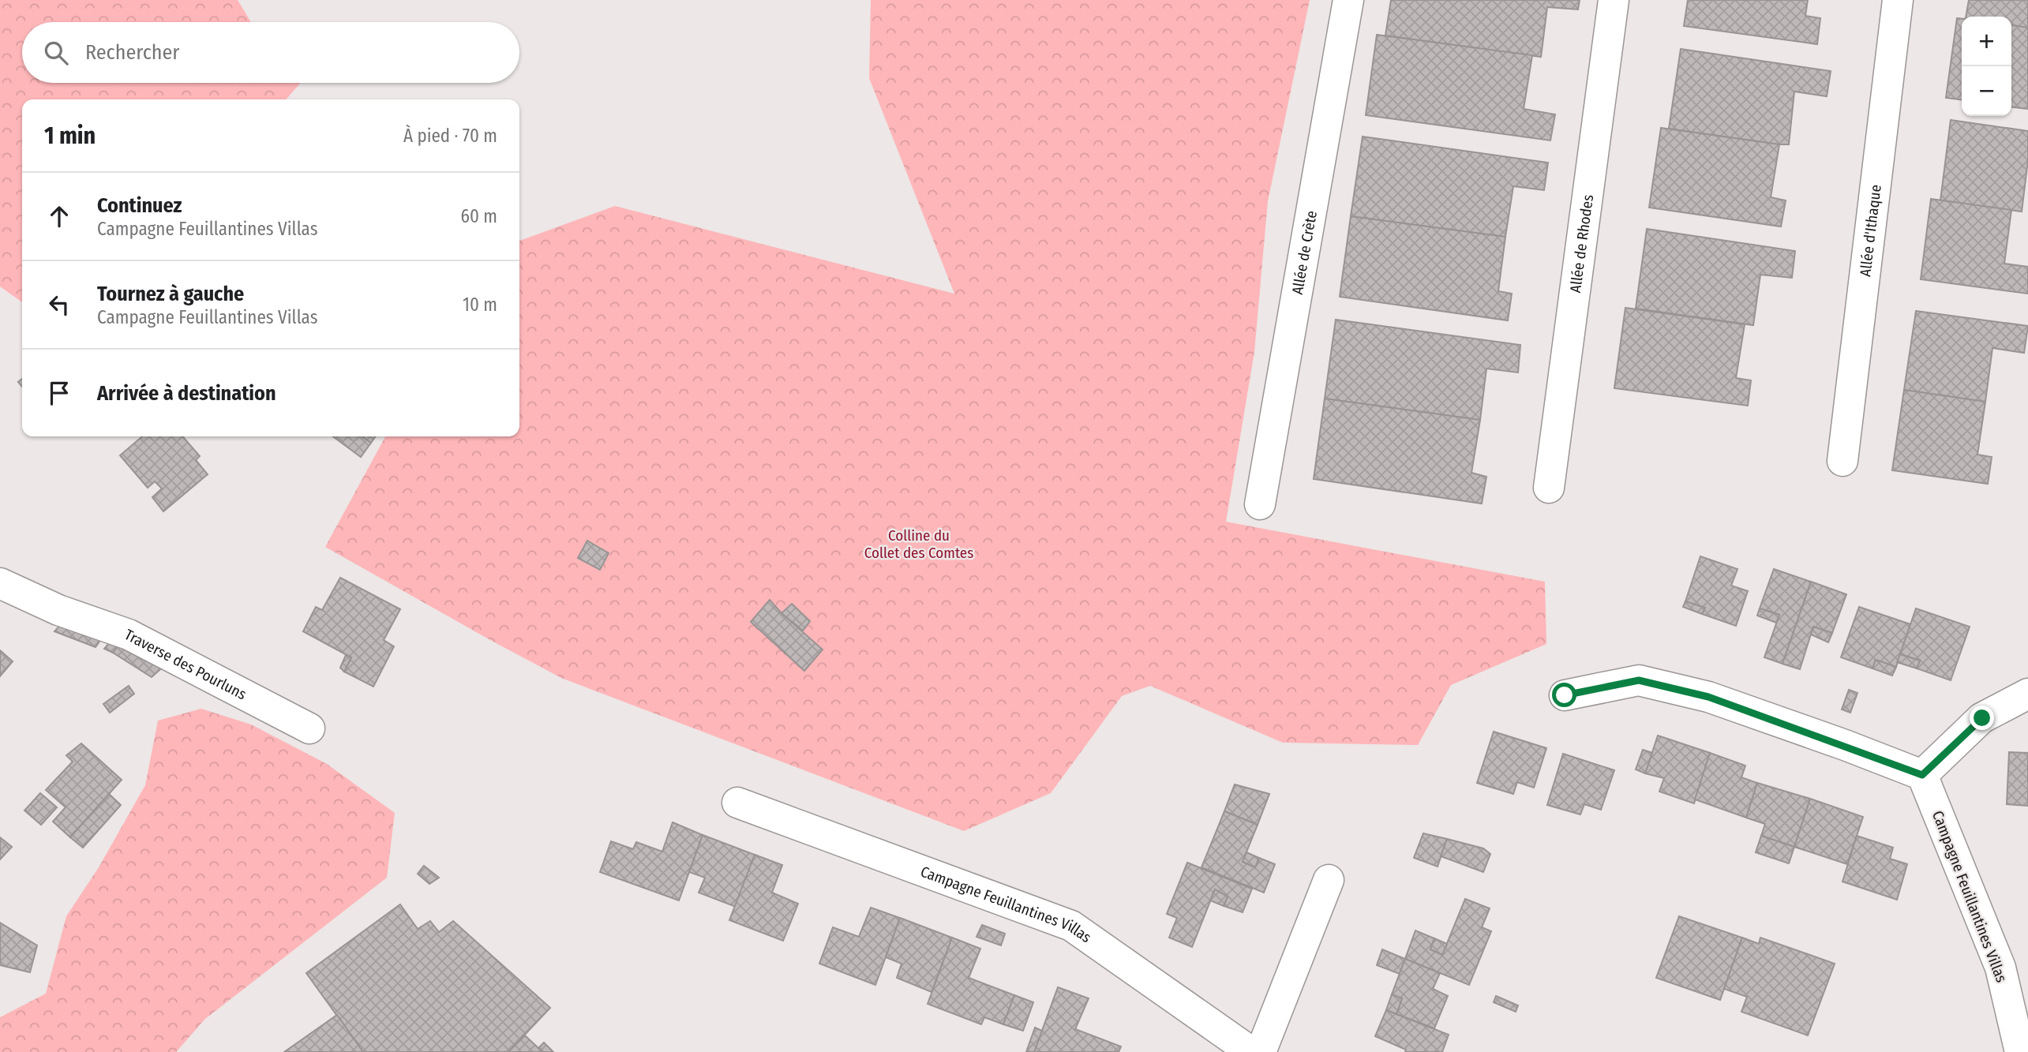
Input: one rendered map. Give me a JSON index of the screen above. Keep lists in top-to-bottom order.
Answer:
{
  "streets": {
    "street": [
      "Allée d'Ithaque",
      "Allée de Rhodes",
      "Allée de Crète",
      "Traverse des Pourluns",
      "Campagne Feuillantines Villas"
    ]
  },
  "parks": ["Colline du Collet des Comtes"],
  "page": {
    "map_buttons": ["+", "−"],
    "search": "Rechercher",
    "heading": ["1 min", "À pied · 70 m"],
    "list": [
      ["Continuez", "Campagne Feuillantines Villas", "60 m"],
      ["Tournez à gauche", "Campagne Feuillantines Villas", "10 m"],
      "Arrivée à destination"
    ]
  }
}
